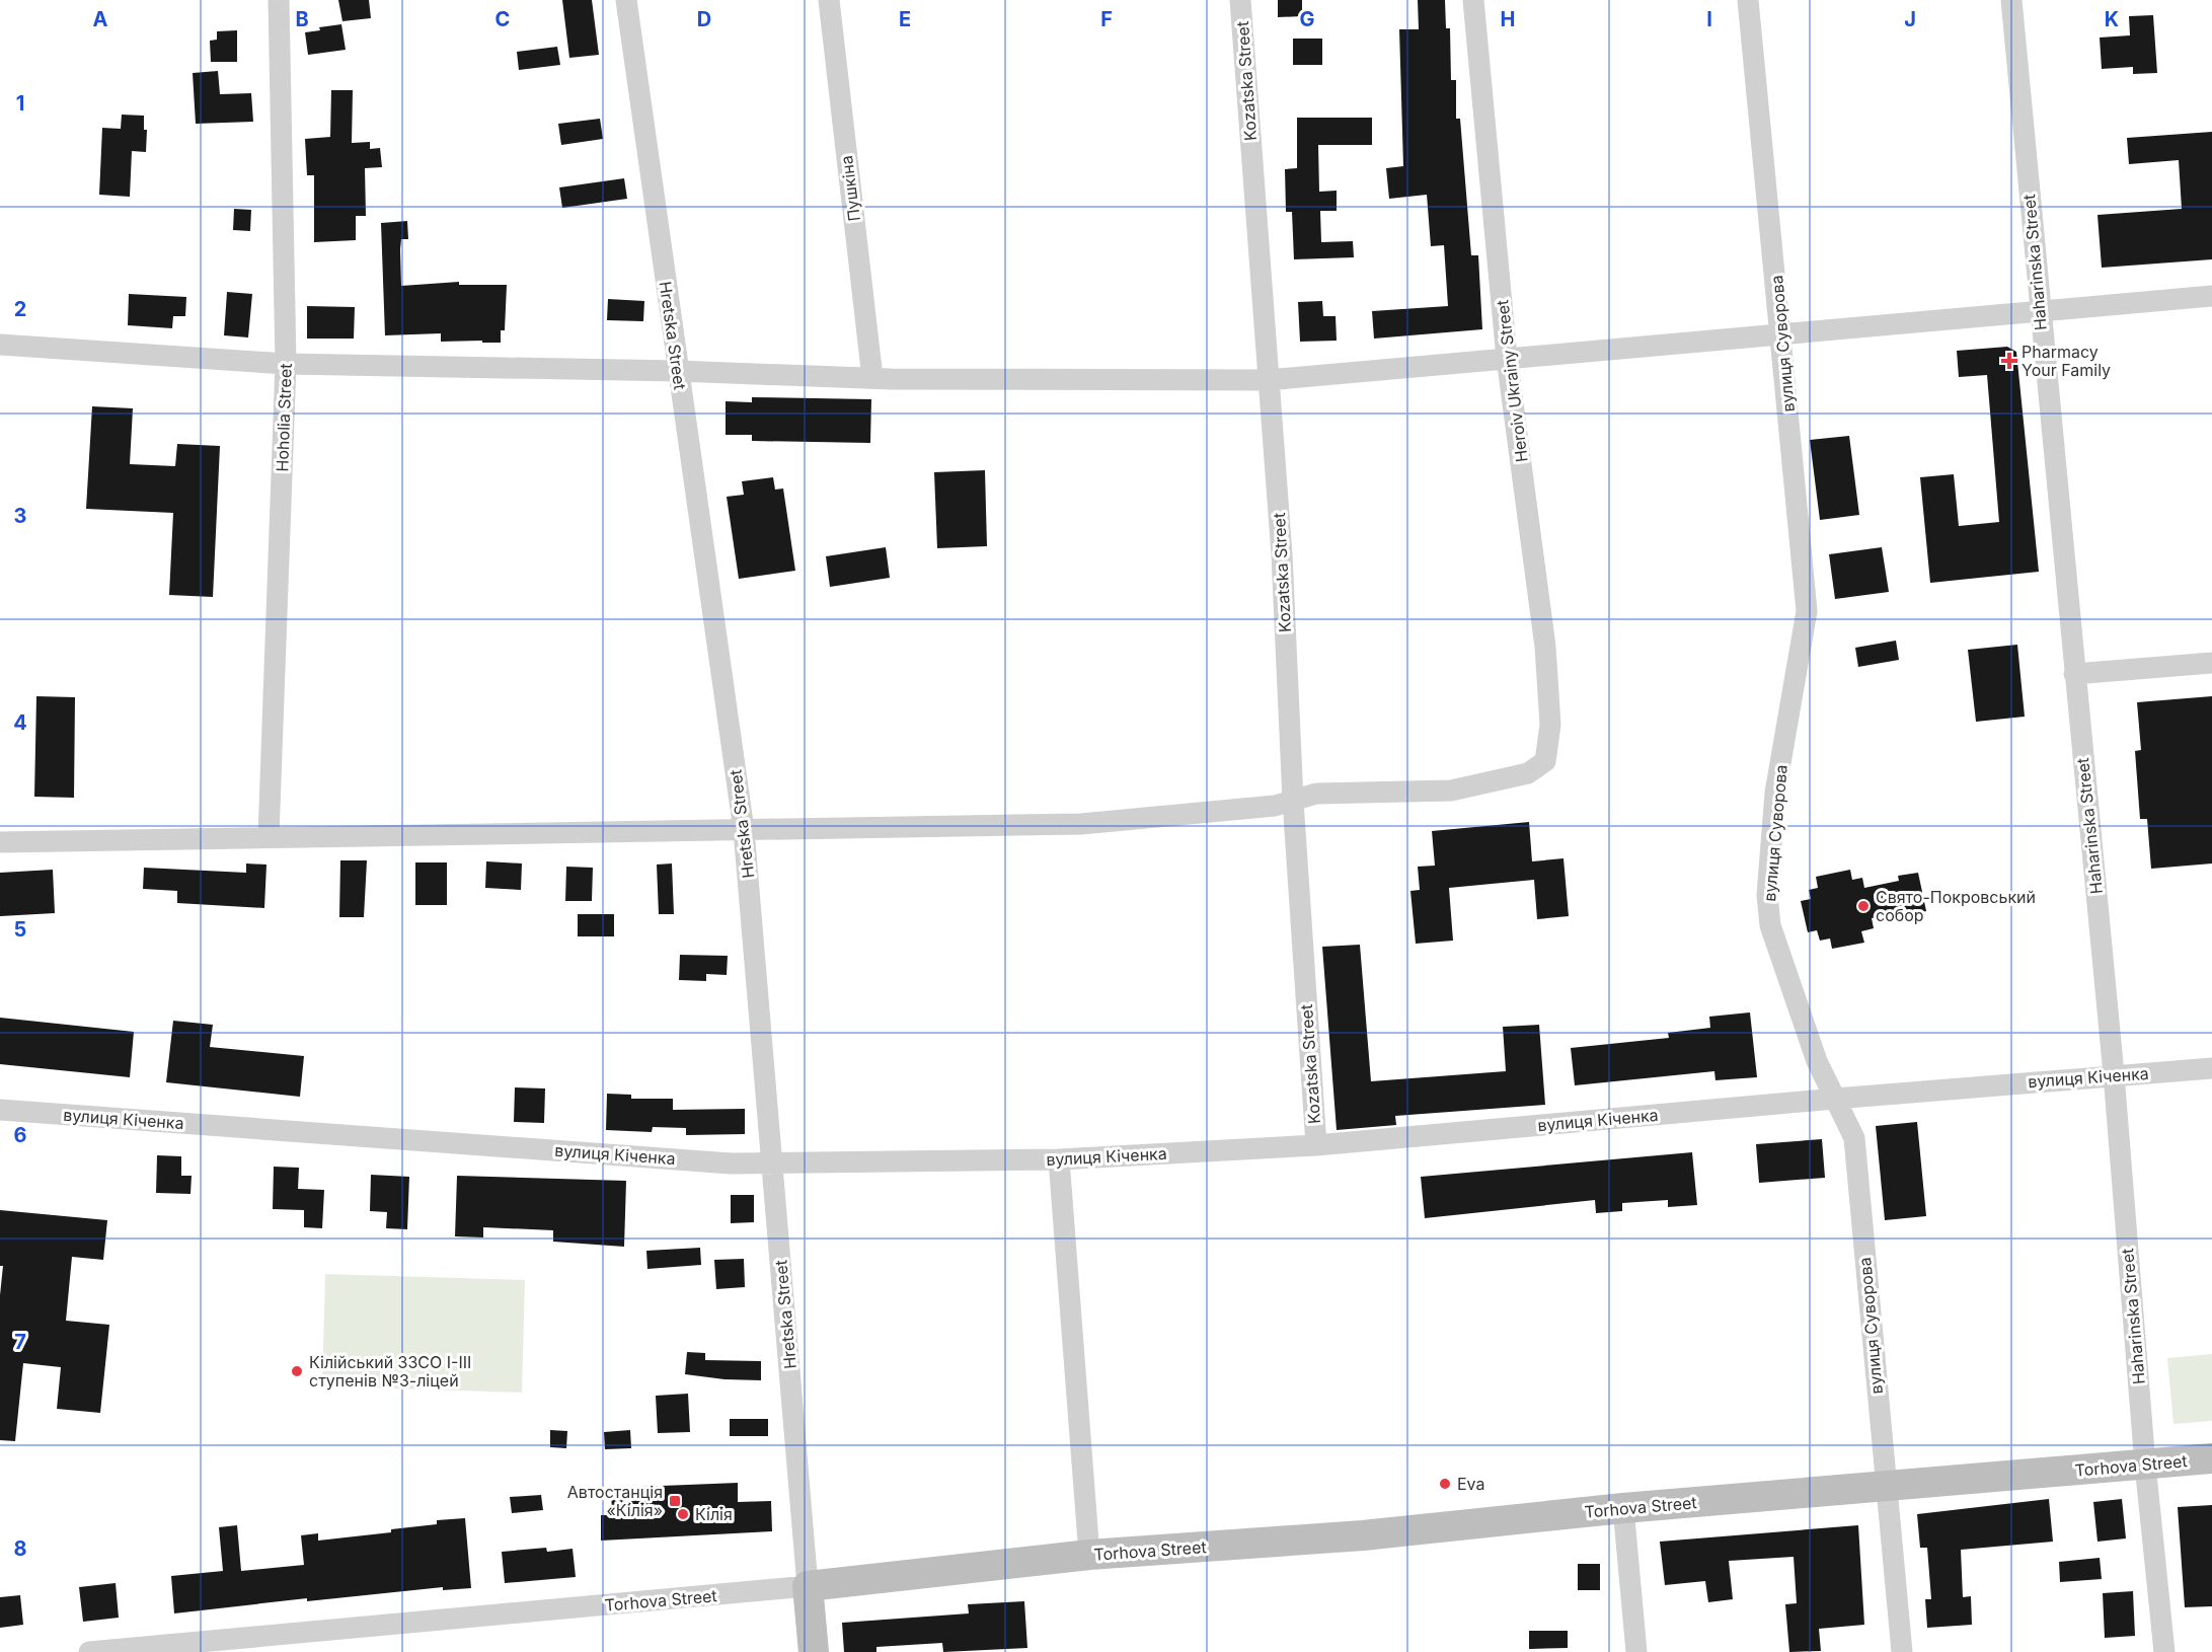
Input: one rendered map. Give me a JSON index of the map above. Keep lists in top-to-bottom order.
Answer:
{
  "streets": {
    "main road": ["Hretska Street", "Torhova Street"],
    "street": [
      "Kozatska Street",
      "Пушкіна",
      "Haharinska Street",
      "вулиця Суворова",
      "Heroiv Ukrainy Street",
      "Hoholia Street",
      "вулиця Кіченка"
    ]
  },
  "crossings": [
    ["Kozatska Street", "Heroiv Ukrainy Street"],
    ["Kozatska Street", "вулиця Кіченка"],
    ["Haharinska Street", "вулиця Кіченка"],
    ["Haharinska Street", "Torhova Street"],
    ["Hretska Street", "вулиця Кіченка"],
    ["Hretska Street", "Torhova Street"],
    ["вулиця Суворова", "вулиця Кіченка"],
    ["вулиця Суворова", "Torhova Street"]
  ],
  "places": {
    "health": ["Pharmacy Your Family"],
    "other": [
      "Свято-Покровський собор",
      "Кілійський ЗЗСО І-ІІІ ступенів №3-ліцей",
      "Eva",
      "Кілія"
    ],
    "transit": ["Автостанція «Кілія»"]
  },
  "grid": {
    "columns": [
      "A",
      "B",
      "C",
      "D",
      "E",
      "F",
      "G",
      "H",
      "I",
      "J",
      "K"
    ],
    "rows": [
      "1",
      "2",
      "3",
      "4",
      "5",
      "6",
      "7",
      "8"
    ]
  }
}
